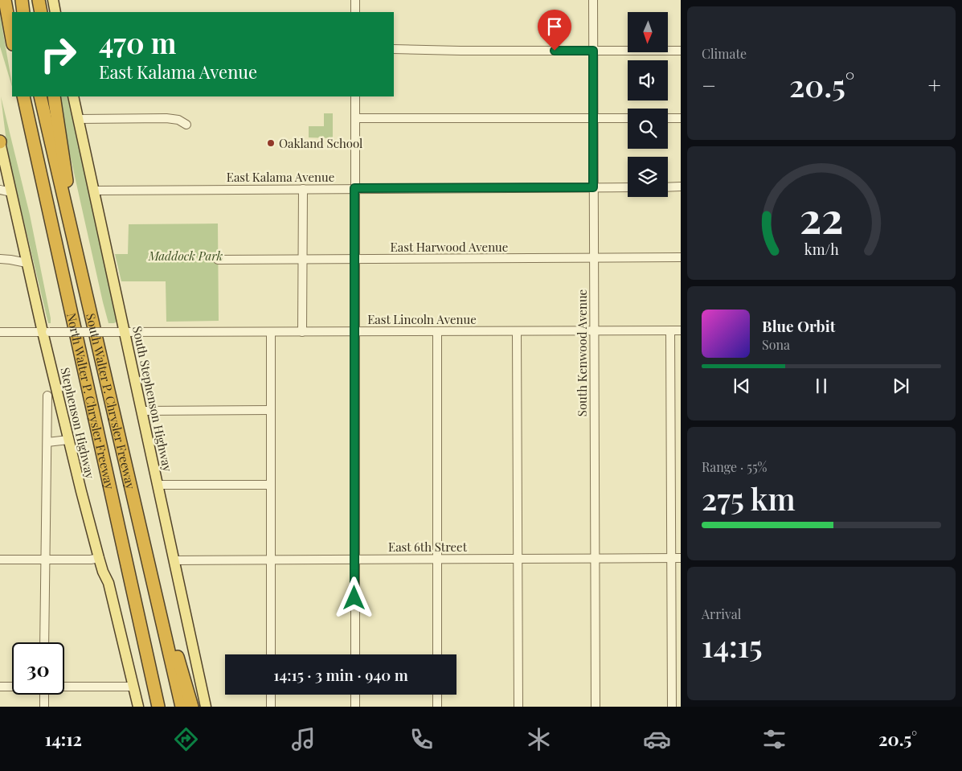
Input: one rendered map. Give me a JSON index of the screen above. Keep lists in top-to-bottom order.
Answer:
{
  "streets": {
    "highway": ["North Walter P. Chrysler Freeway", "South Walter P. Chrysler Freeway"],
    "main road": ["South Stephenson Highway", "Stephenson Highway"],
    "street": [
      "East Kalama Avenue",
      "East Harwood Avenue",
      "East Lincoln Avenue",
      "South Kenwood Avenue",
      "East 6th Street"
    ]
  },
  "crossings": [
    ["East Kalama Avenue", "South Kenwood Avenue"],
    ["East Kalama Avenue", "South Stephenson Highway"],
    ["East Harwood Avenue", "South Kenwood Avenue"],
    ["East Lincoln Avenue", "South Kenwood Avenue"],
    ["East Lincoln Avenue", "South Stephenson Highway"],
    ["East Lincoln Avenue", "Stephenson Highway"],
    ["South Kenwood Avenue", "East 6th Street"],
    ["South Stephenson Highway", "East 6th Street"]
  ],
  "parks": ["Maddock Park"],
  "places": ["Oakland School"],
  "north": "bottom",
  "page": {
    "tile": [
      "Climate",
      ["Range · 55%", "275 km"],
      ["Arrival", "14:15"]
    ],
    "turn": ["470 m", "East Kalama Avenue"],
    "heat": ["−", "20.5°", "+"],
    "song": ["Blue Orbit", "Sona"],
    "limit": "30",
    "trip": "14:15 · 3 min · 940 m",
    "tabs": ["14:12", "20.5°"],
    "gauge": ["22", "km/h"]
  }
}
